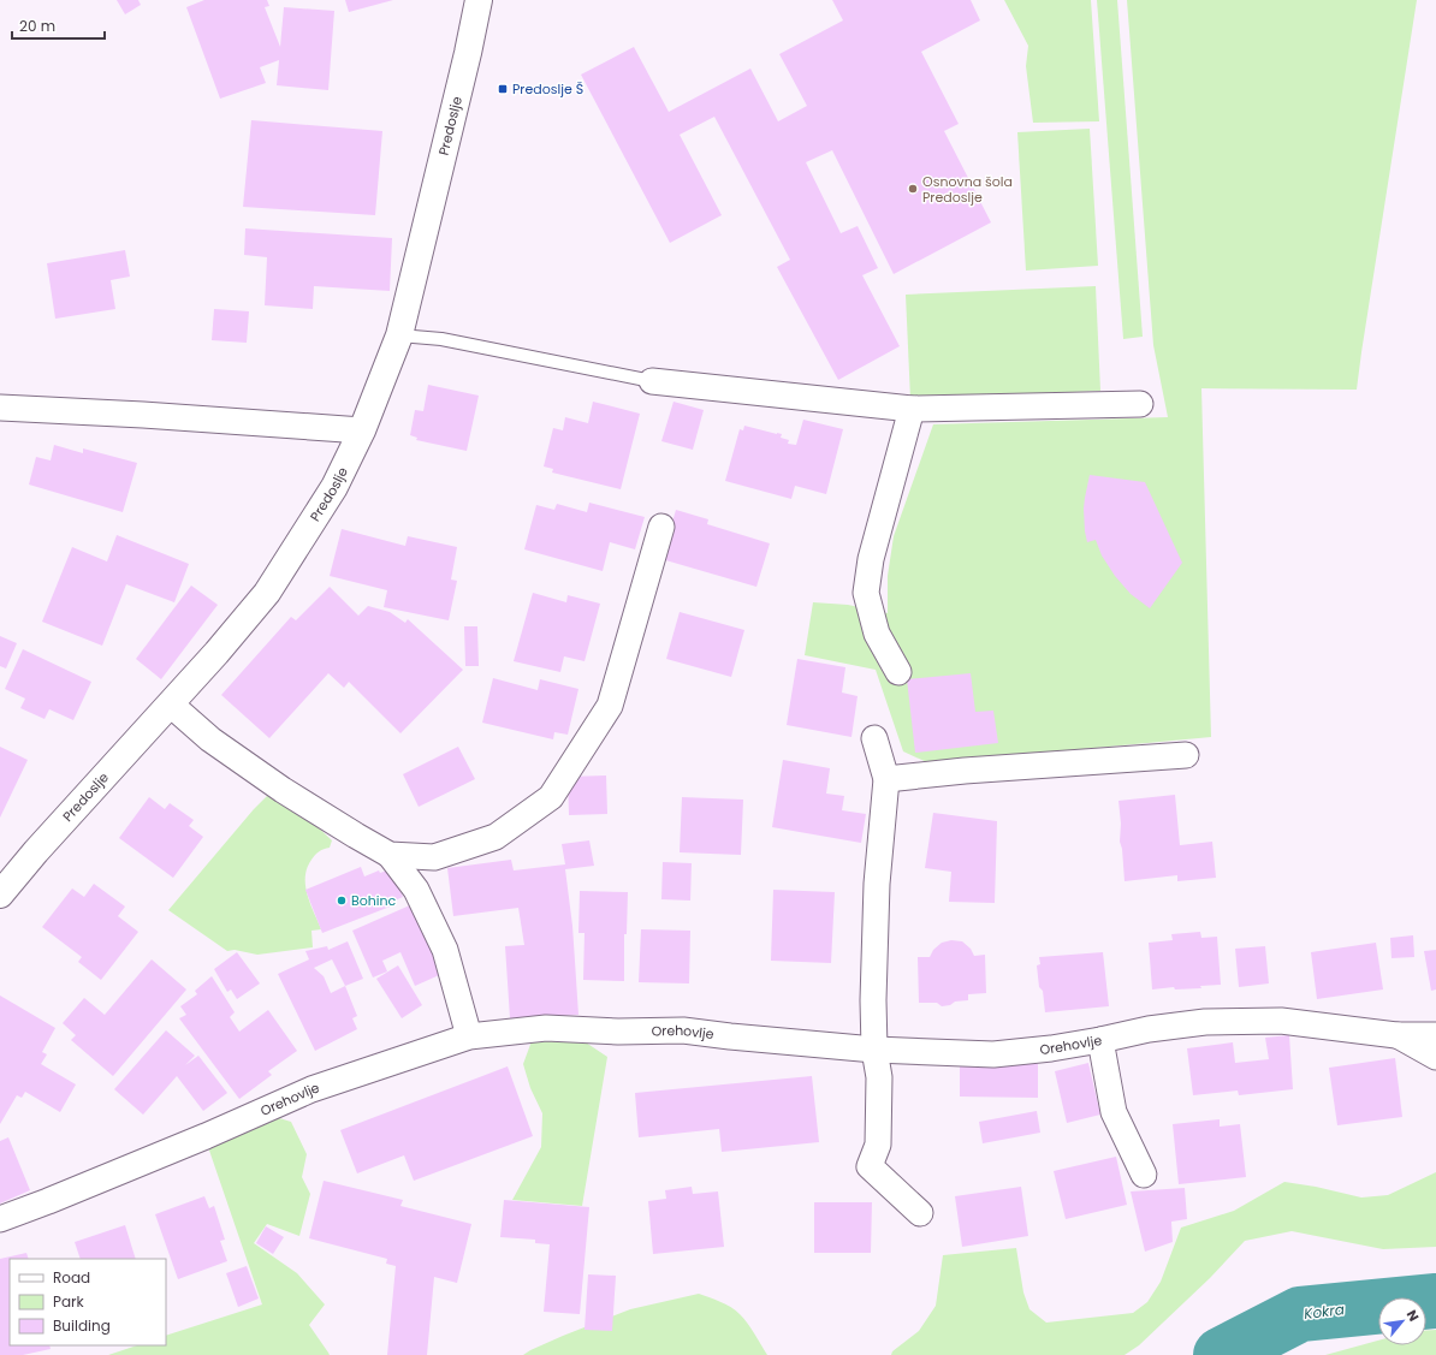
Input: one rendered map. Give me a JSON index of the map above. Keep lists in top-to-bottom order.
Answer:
{
  "streets": {
    "street": ["Predoslje", "Orehovlje"]
  },
  "water": ["Kokra"],
  "places": {
    "transit": ["Predoslje Š"],
    "other": ["Osnovna šola Predoslje", "Bohinc"]
  },
  "legend": ["Road", "Park", "Building"],
  "scale_bar": "20 m",
  "north": "top right"
}
